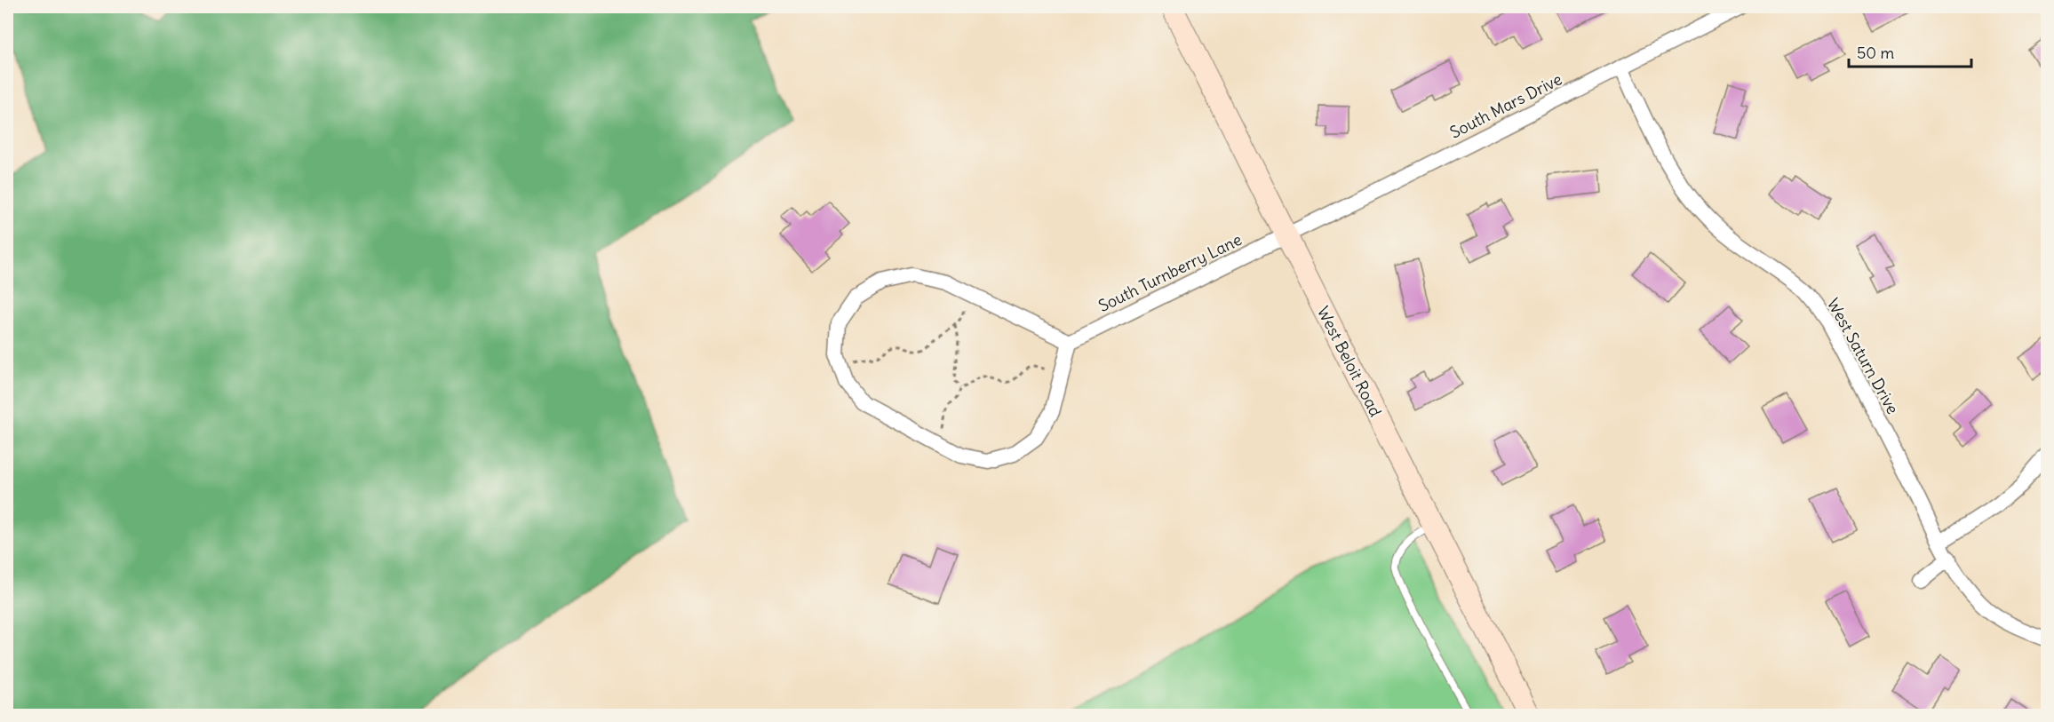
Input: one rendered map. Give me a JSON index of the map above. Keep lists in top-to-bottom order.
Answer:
{
  "streets": {
    "main road": ["West Beloit Road"],
    "street": ["South Mars Drive", "South Turnberry Lane", "West Saturn Drive"]
  },
  "crossings": [
    ["South Mars Drive", "South Turnberry Lane"],
    ["South Mars Drive", "West Saturn Drive"],
    ["South Mars Drive", "West Beloit Road"],
    ["South Turnberry Lane", "West Beloit Road"]
  ],
  "scale_bar": "50 m"
}
